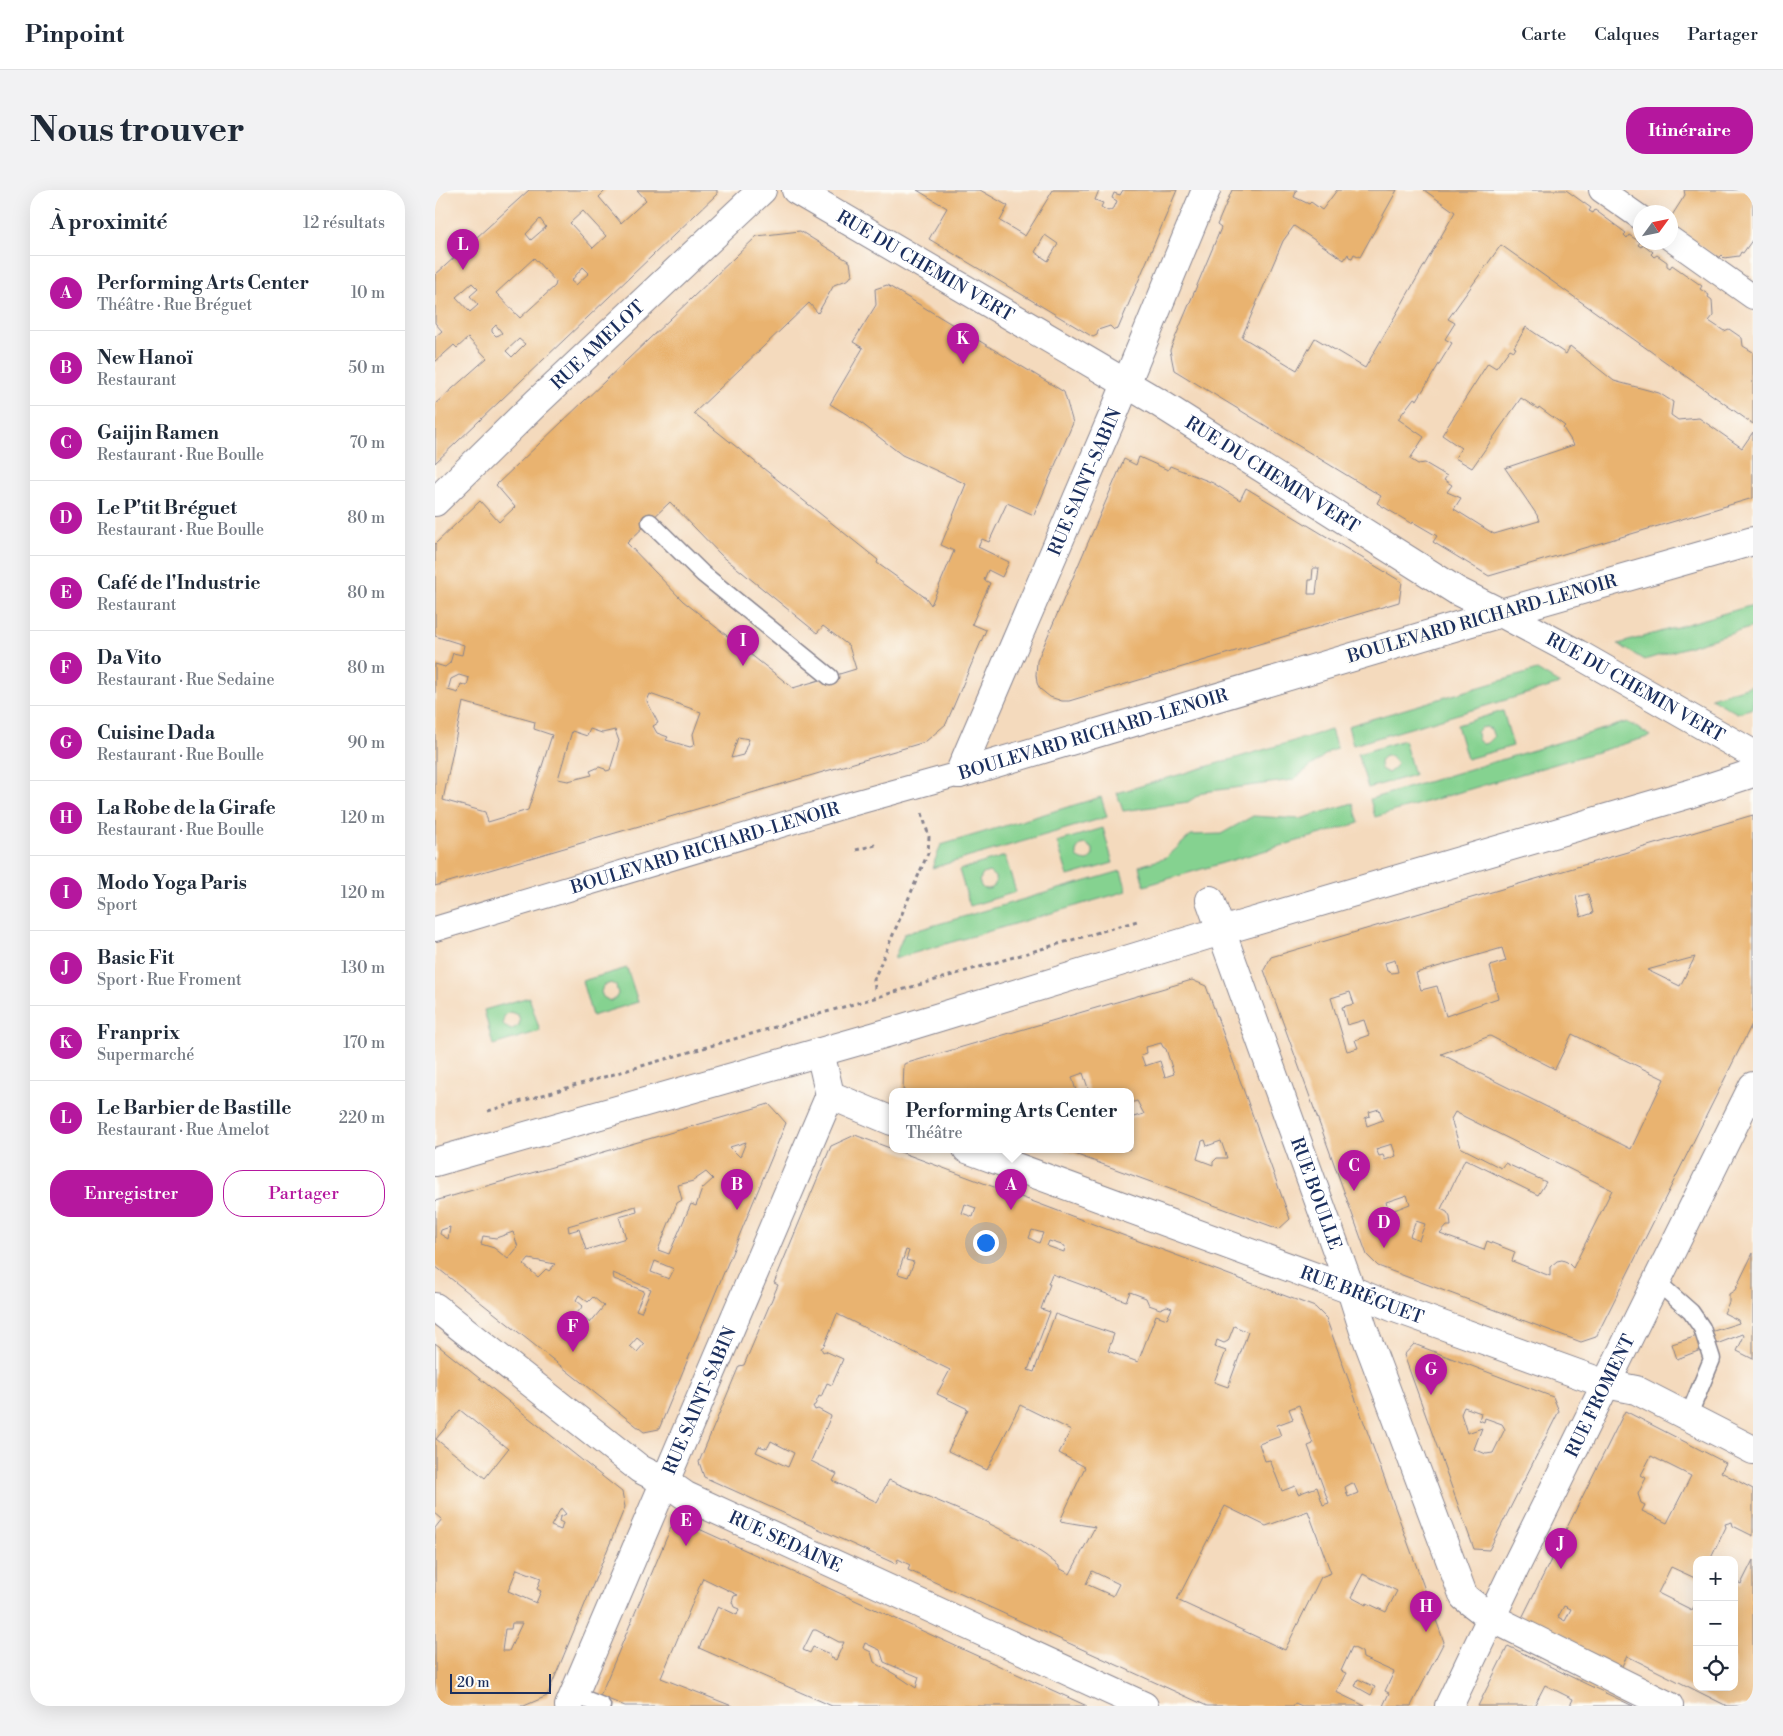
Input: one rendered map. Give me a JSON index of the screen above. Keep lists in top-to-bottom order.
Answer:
{
  "streets": {
    "street": [
      "RUE DU CHEMIN VERT",
      "RUE AMELOT",
      "RUE SAINT-SABIN",
      "BOULEVARD RICHARD-LENOIR",
      "RUE BOULLE",
      "RUE BRÉGUET",
      "RUE FROMENT",
      "RUE SEDAINE"
    ]
  },
  "crossings": [
    ["RUE DU CHEMIN VERT", "RUE SAINT-SABIN"],
    ["RUE DU CHEMIN VERT", "BOULEVARD RICHARD-LENOIR"],
    ["RUE SAINT-SABIN", "BOULEVARD RICHARD-LENOIR"],
    ["RUE SAINT-SABIN", "RUE SEDAINE"],
    ["RUE BOULLE", "RUE BRÉGUET"],
    ["RUE BOULLE", "RUE FROMENT"],
    ["RUE BRÉGUET", "RUE FROMENT"]
  ],
  "scale_bar": "20 m",
  "north": "top right",
  "page": {
    "header": "Pinpoint",
    "nav": ["Carte", "Calques", "Partager"],
    "buttons": [
      "Itinéraire",
      ["Enregistrer", "Partager"]
    ],
    "title": "Nous trouver",
    "heading": ["À proximité", "12 résultats"],
    "pins": [
      "L",
      "K",
      "I",
      "C",
      "A",
      "B",
      "D",
      "F",
      "G",
      "E",
      "J",
      "H"
    ],
    "list": [
      {
        "mark": "A",
        "name": "Performing Arts Center",
        "note": "Théâtre · Rue Bréguet",
        "value": "10 m"
      },
      {
        "mark": "B",
        "name": "New Hanoï",
        "note": "Restaurant",
        "value": "50 m"
      },
      {
        "mark": "C",
        "name": "Gaijin Ramen",
        "note": "Restaurant · Rue Boulle",
        "value": "70 m"
      },
      {
        "mark": "D",
        "name": "Le P'tit Bréguet",
        "note": "Restaurant · Rue Boulle",
        "value": "80 m"
      },
      {
        "mark": "E",
        "name": "Café de l'Industrie",
        "note": "Restaurant",
        "value": "80 m"
      },
      {
        "mark": "F",
        "name": "Da Vito",
        "note": "Restaurant · Rue Sedaine",
        "value": "80 m"
      },
      {
        "mark": "G",
        "name": "Cuisine Dada",
        "note": "Restaurant · Rue Boulle",
        "value": "90 m"
      },
      {
        "mark": "H",
        "name": "La Robe de la Girafe",
        "note": "Restaurant · Rue Boulle",
        "value": "120 m"
      },
      {
        "mark": "I",
        "name": "Modo Yoga Paris",
        "note": "Sport",
        "value": "120 m"
      },
      {
        "mark": "J",
        "name": "Basic Fit",
        "note": "Sport · Rue Froment",
        "value": "130 m"
      },
      {
        "mark": "K",
        "name": "Franprix",
        "note": "Supermarché",
        "value": "170 m"
      },
      {
        "mark": "L",
        "name": "Le Barbier de Bastille",
        "note": "Restaurant · Rue Amelot",
        "value": "220 m"
      }
    ],
    "popup": ["Performing Arts Center", "Théâtre"],
    "map_buttons": ["+", "−"],
    "scale": "20 m"
  }
}
